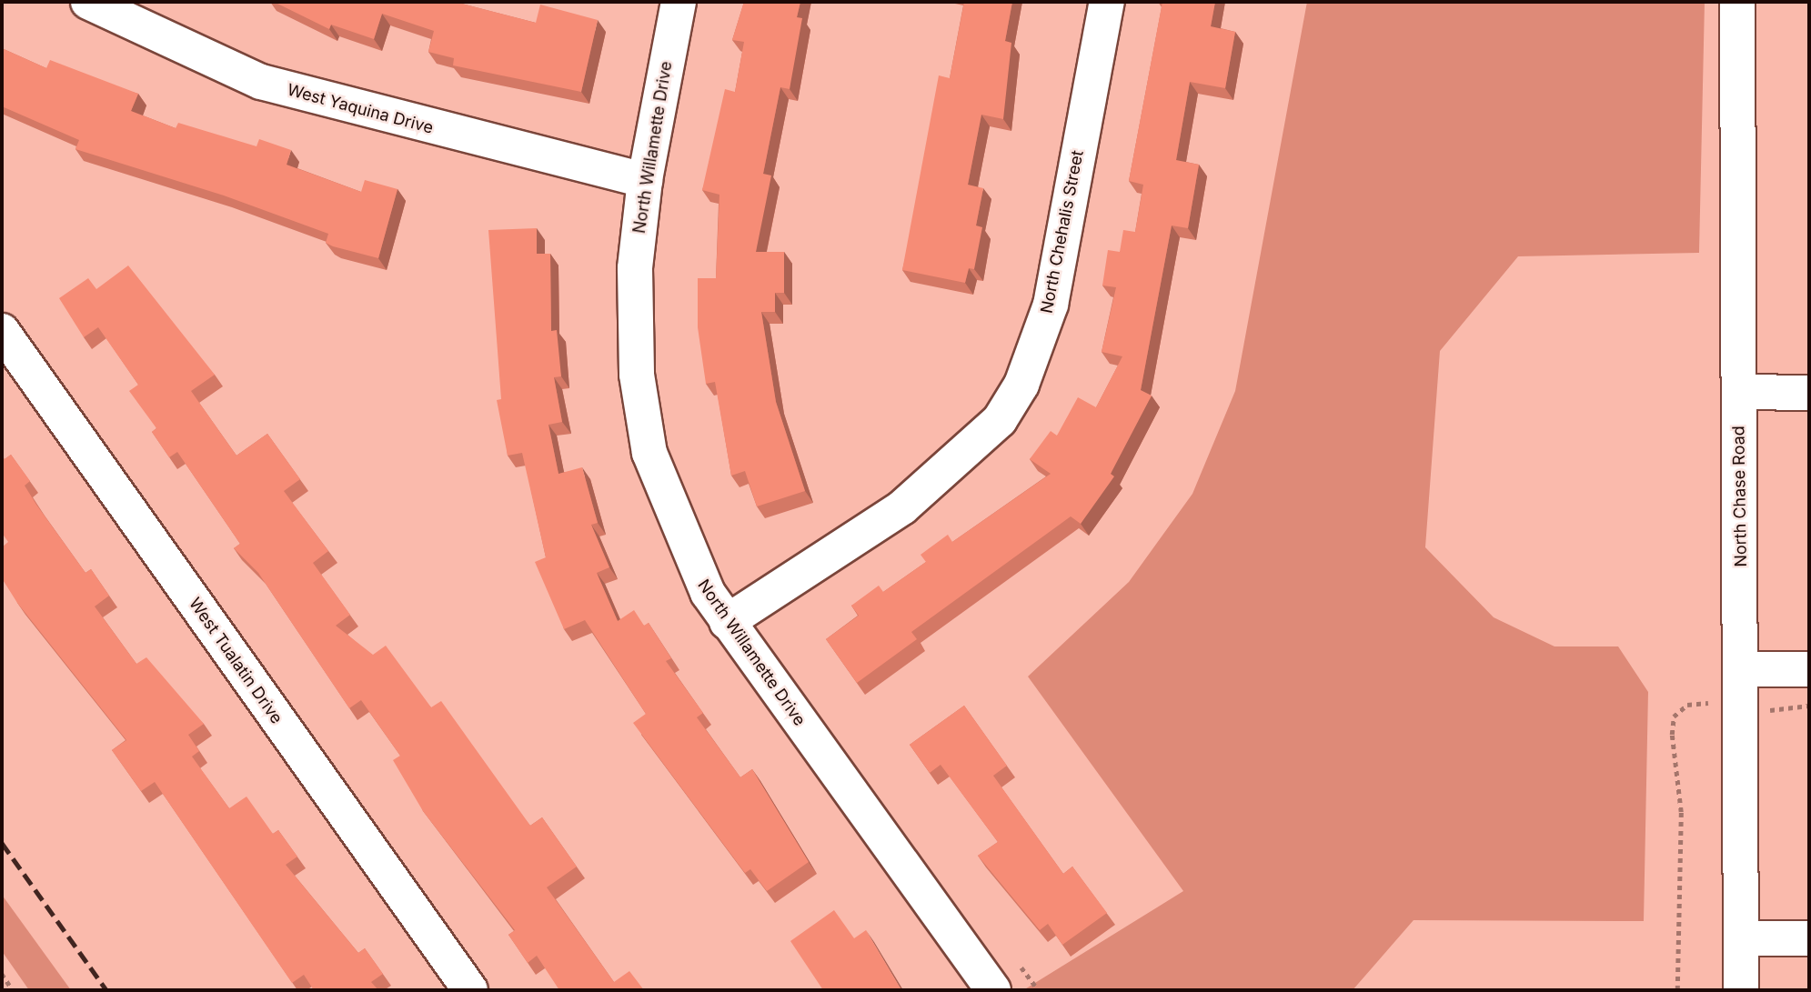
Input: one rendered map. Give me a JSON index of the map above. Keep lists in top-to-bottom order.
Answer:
{
  "streets": {
    "street": [
      "West Yaquina Drive",
      "North Willamette Drive",
      "North Chehalis Street",
      "North Chase Road",
      "West Tualatin Drive"
    ]
  },
  "crossings": [
    ["West Yaquina Drive", "North Willamette Drive"],
    ["North Willamette Drive", "North Chehalis Street"]
  ]
}
